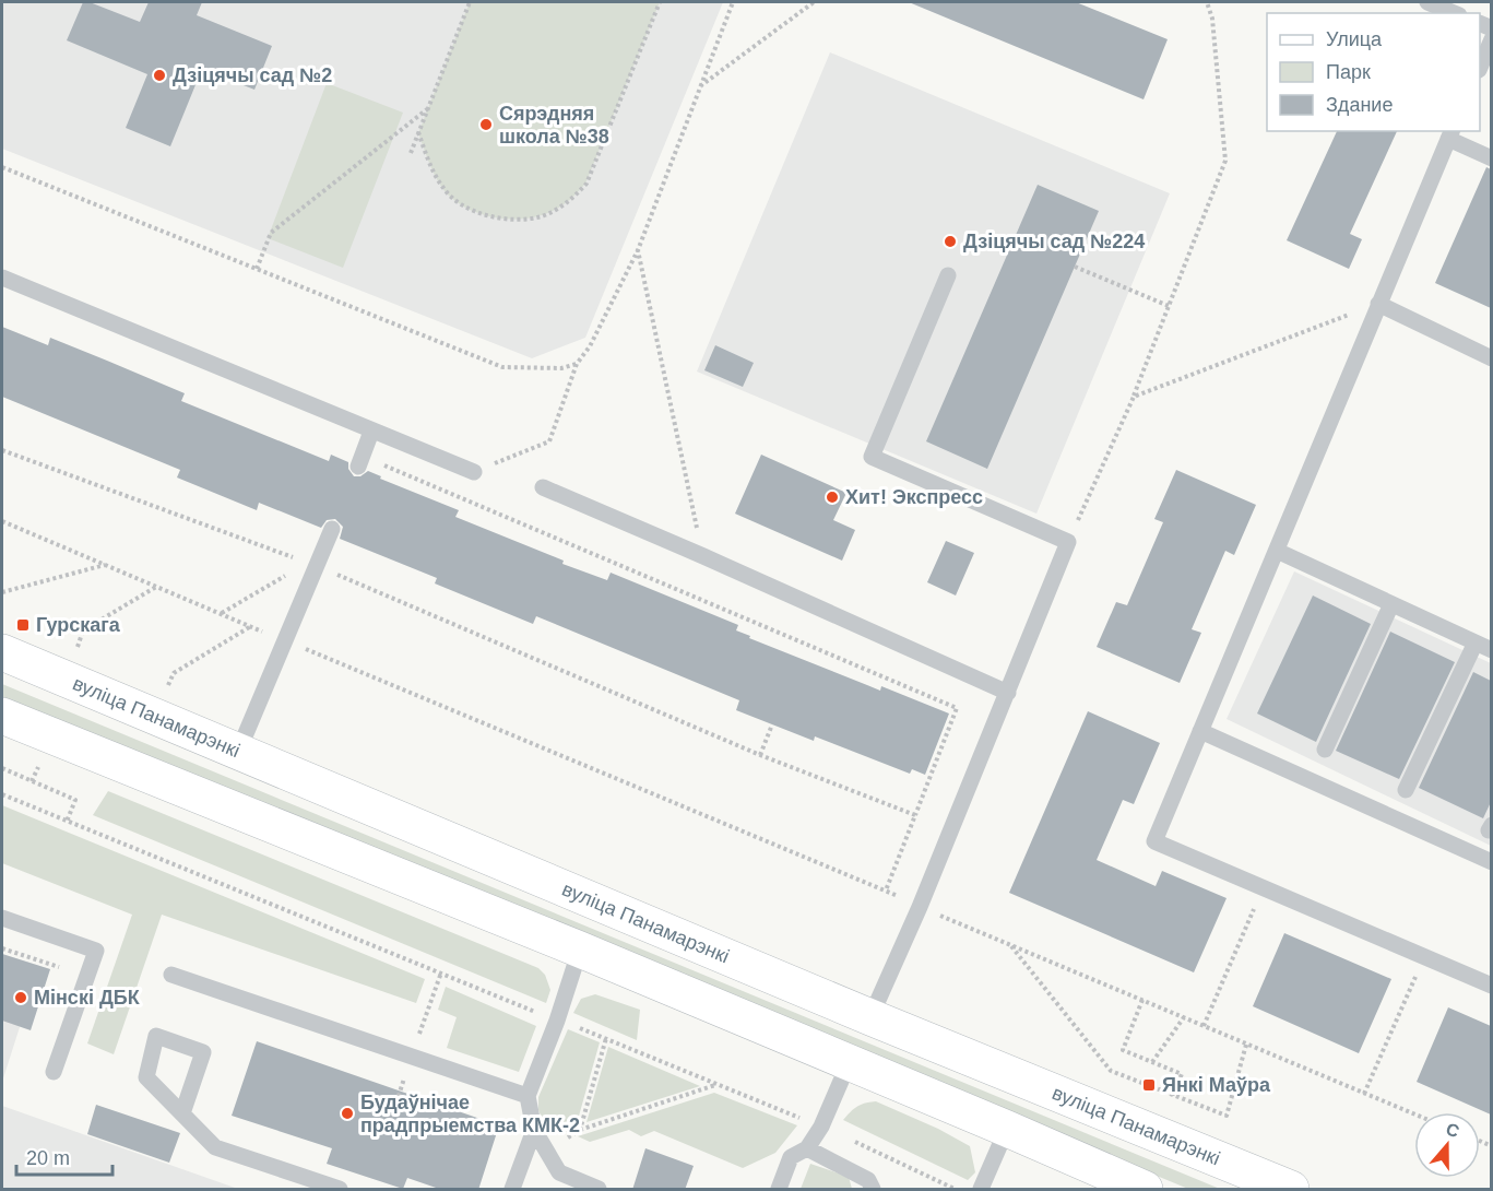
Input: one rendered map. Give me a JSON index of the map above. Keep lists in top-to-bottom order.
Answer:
{
  "streets": {
    "main road": ["вуліца Панамарэнкі"]
  },
  "places": {
    "other": [
      "Дзіцячы сад №2",
      "Сярэдняя школа №38",
      "Дзіцячы сад №224",
      "Хит! Экспресс",
      "Мінскі ДБК",
      "Будаўнічае прадпрыемства КМК-2"
    ],
    "transit": ["Гурскага", "Янкі Маўра"]
  },
  "legend": ["Улица", "Парк", "Здание"],
  "scale_bar": "20 m",
  "north": "top"
}
